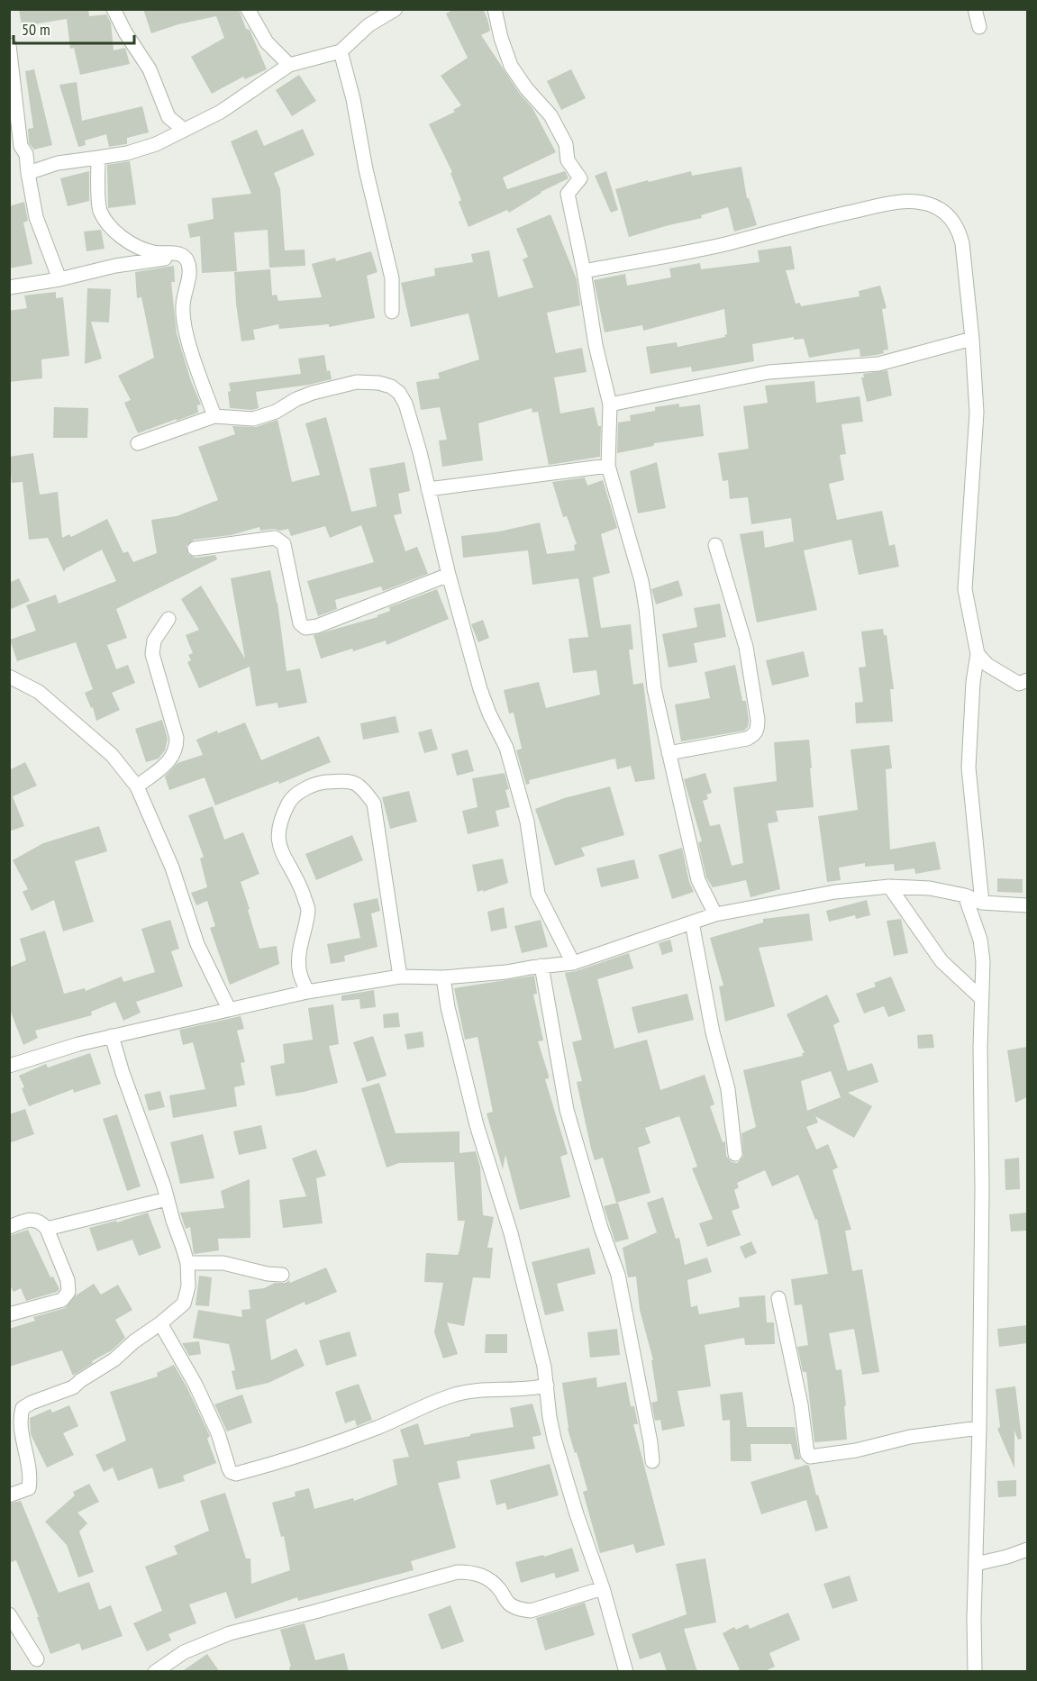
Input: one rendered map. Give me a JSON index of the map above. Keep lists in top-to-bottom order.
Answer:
{
  "scale_bar": "50 m"
}
